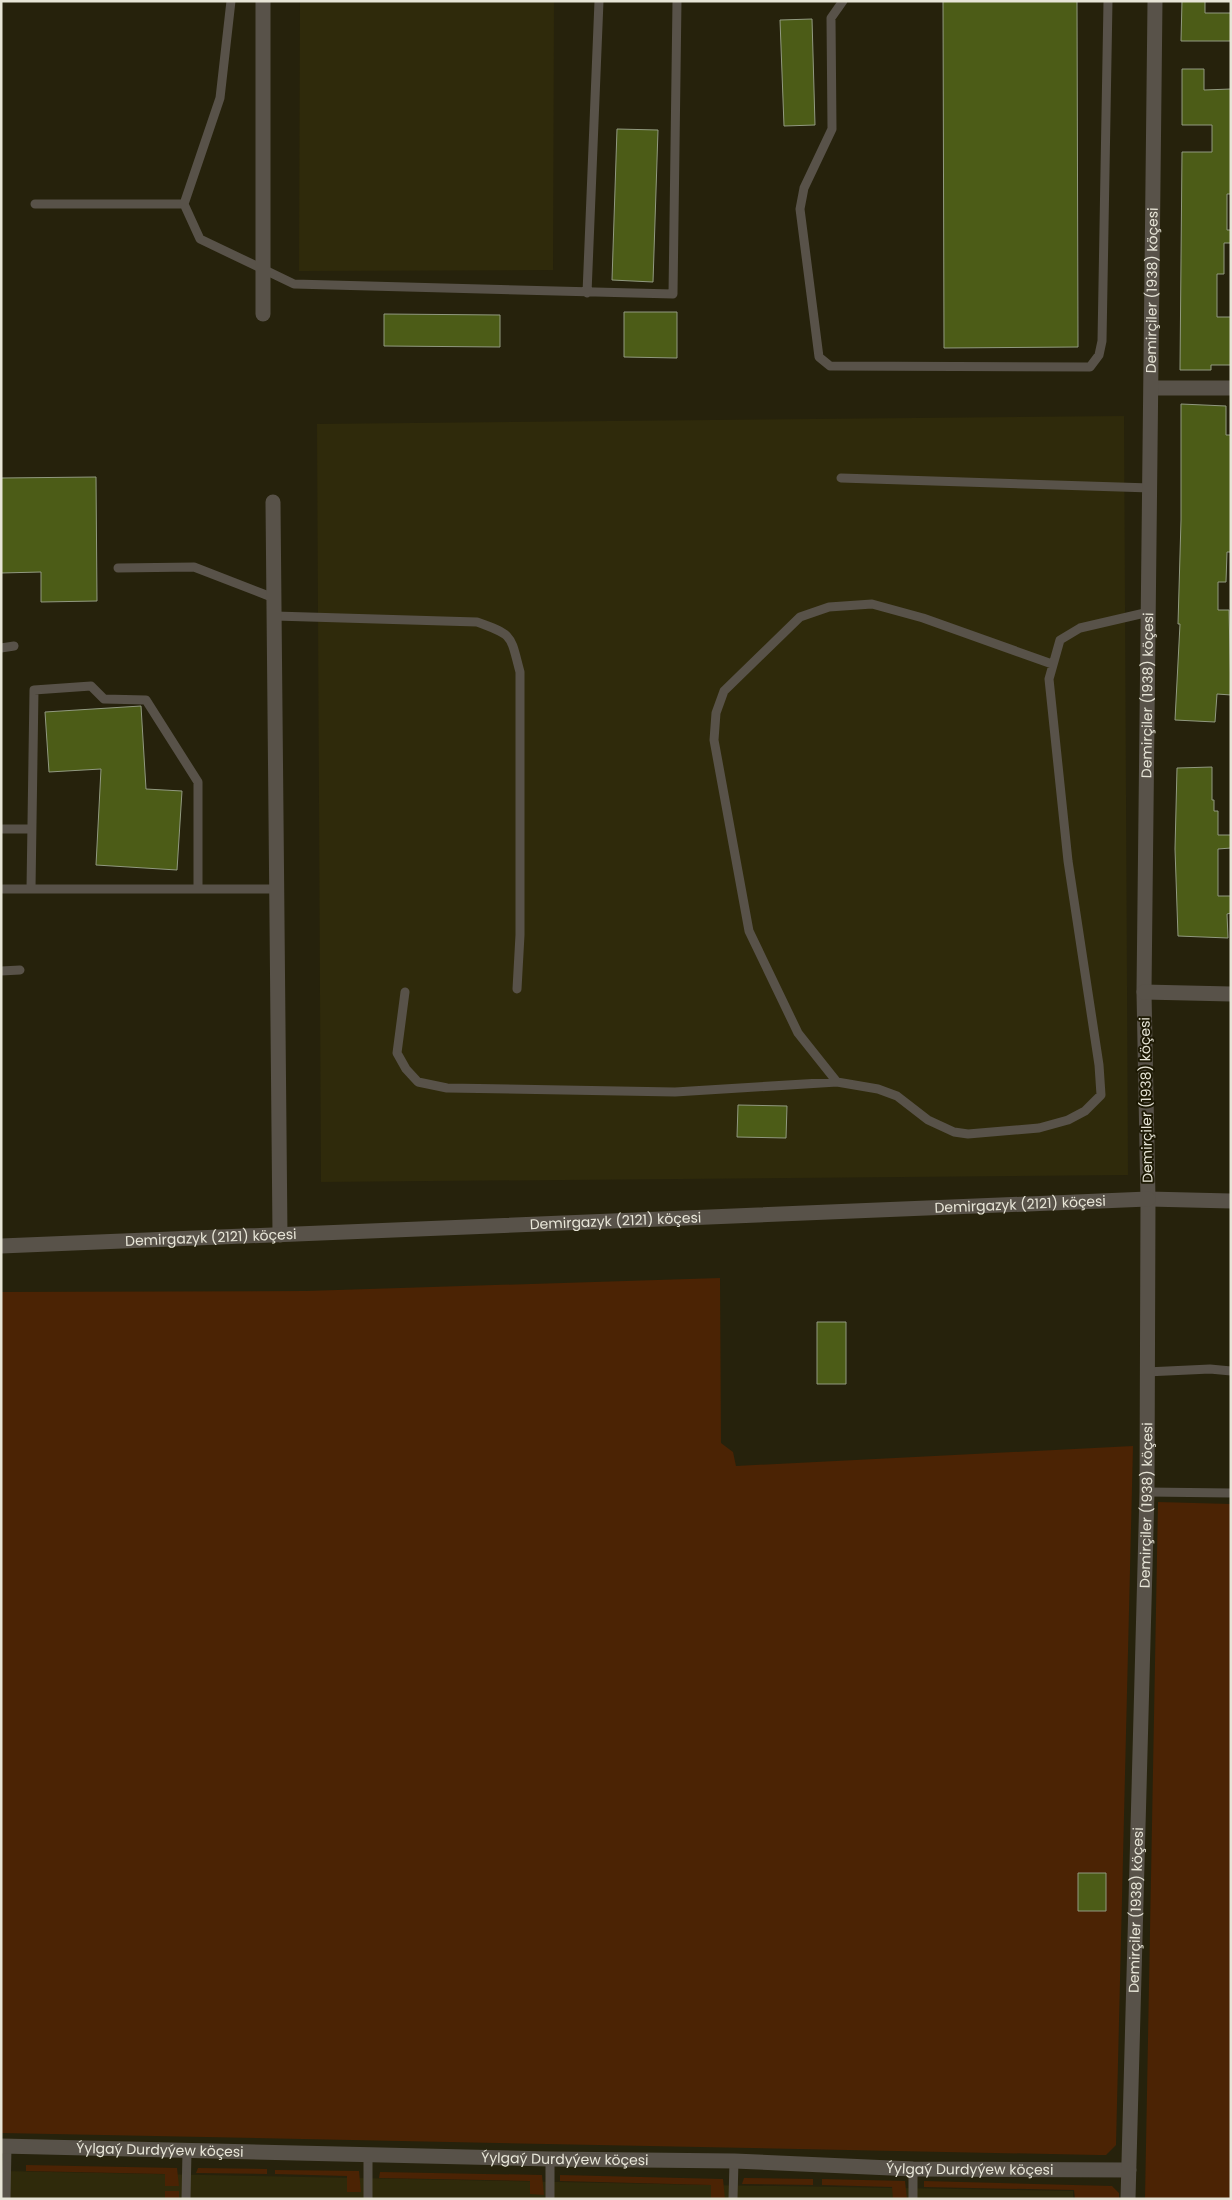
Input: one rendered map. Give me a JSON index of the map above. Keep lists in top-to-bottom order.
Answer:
{
  "streets": {
    "street": ["Demirçiler (1938) köçesi", "Demirgazyk (2121) köçesi", "Ýylgaý Durdyýew köçesi"]
  },
  "crossings": [
    ["Demirçiler (1938) köçesi", "Demirgazyk (2121) köçesi"],
    ["Demirçiler (1938) köçesi", "Ýylgaý Durdyýew köçesi"]
  ]
}
